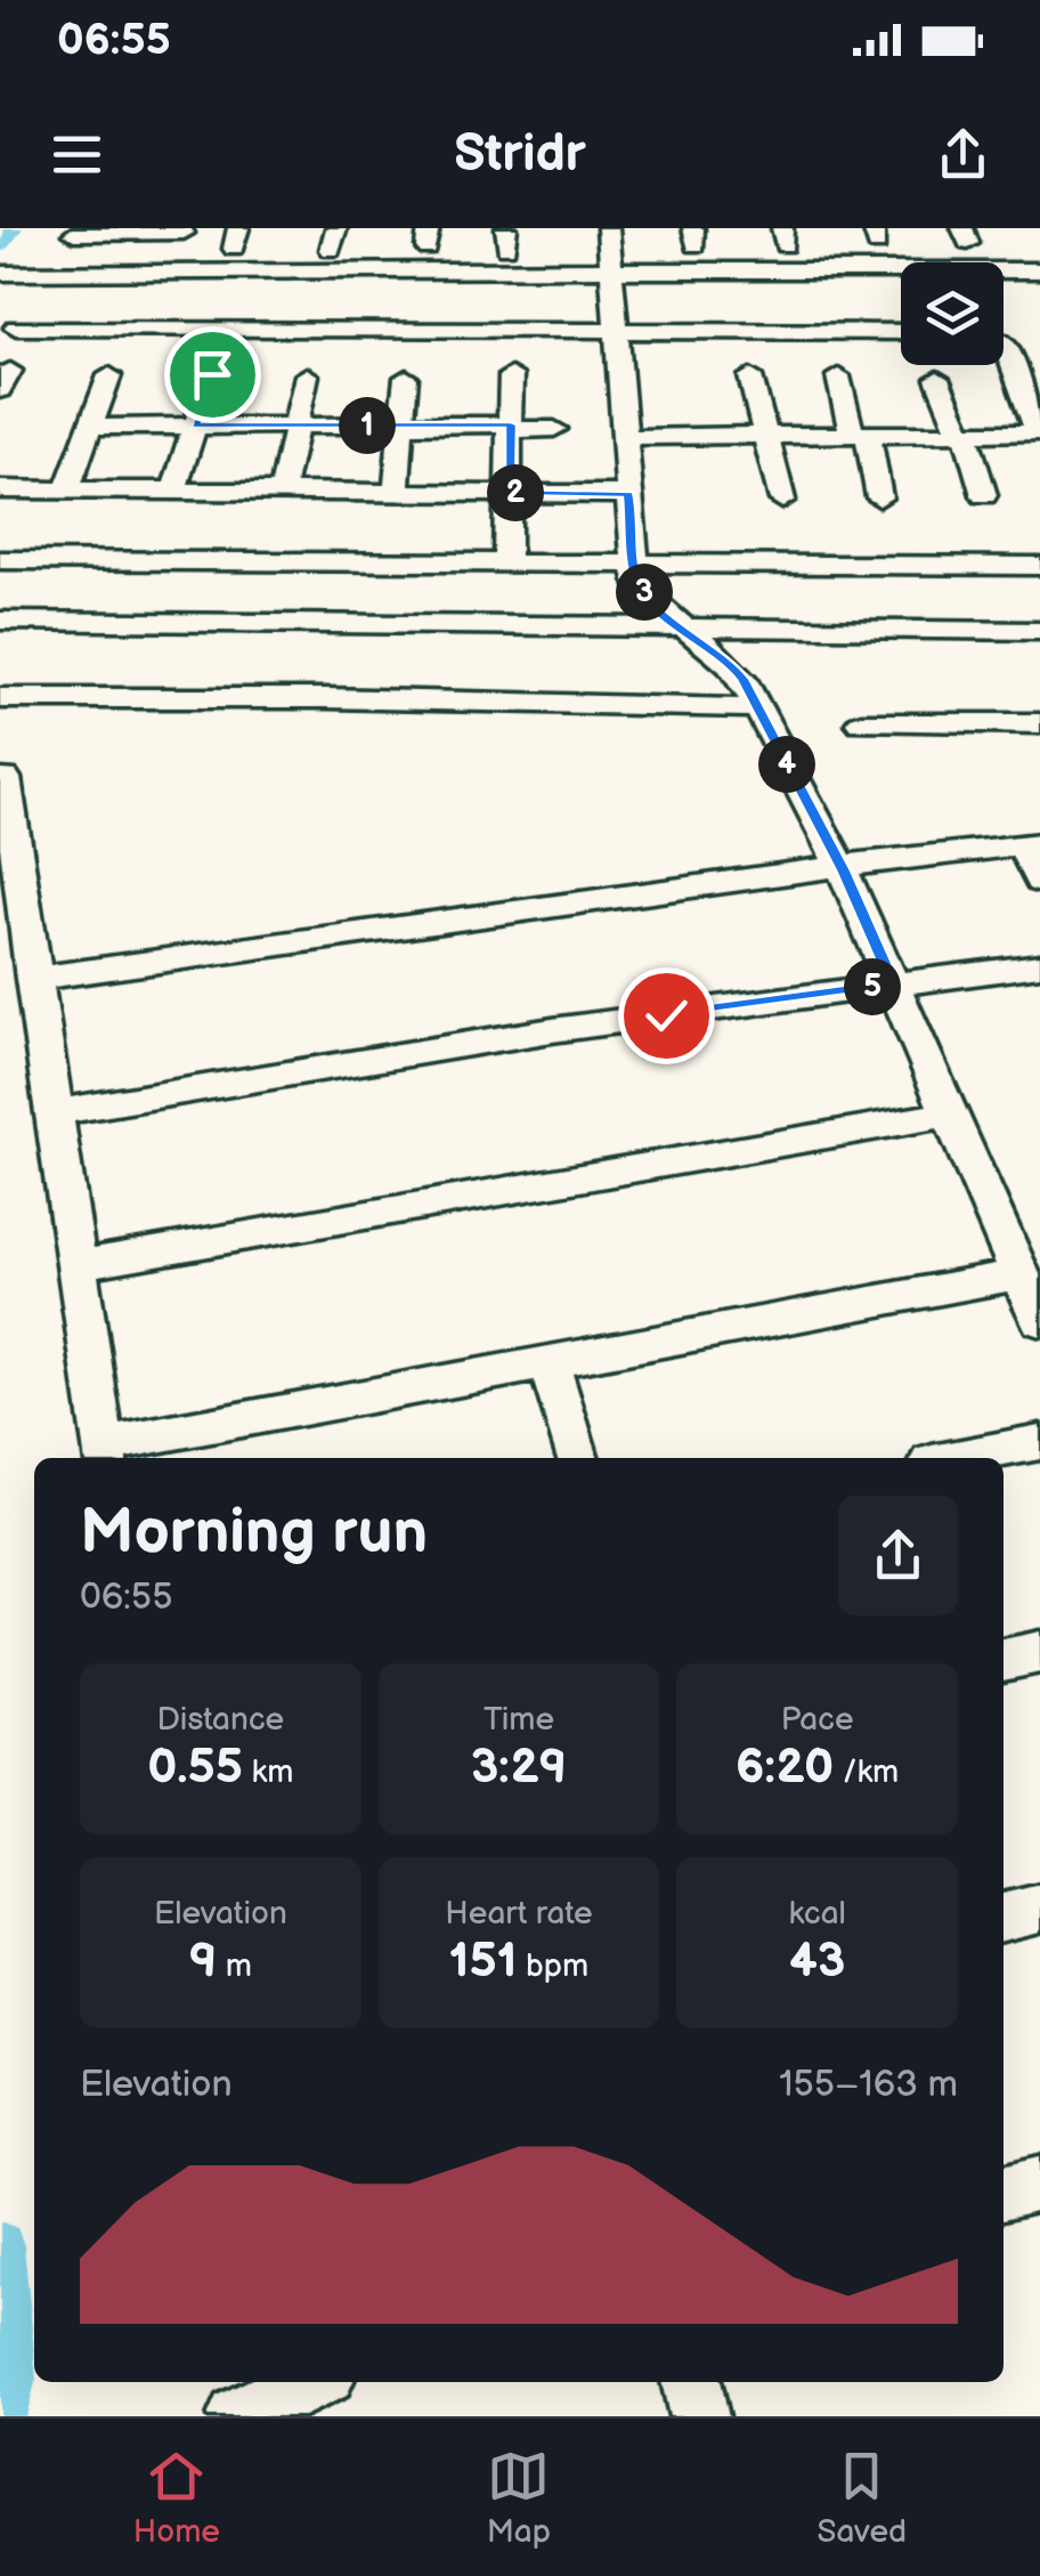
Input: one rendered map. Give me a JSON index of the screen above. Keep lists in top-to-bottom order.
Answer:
{
  "page": {
    "status": "06:55",
    "header": "Stridr",
    "pins": [
      "1",
      "2",
      "3",
      "4",
      "5"
    ],
    "heading": ["Morning run", "06:55"],
    "stats": [
      ["Distance", "0.55 km"],
      ["Time", "3:29"],
      ["Pace", "6:20 /km"],
      ["Elevation", "9 m"],
      ["Heart rate", "151 bpm"],
      ["kcal", "43"]
    ],
    "chart": ["Elevation", "155–163 m"],
    "tabs": ["Home", "Map", "Saved"]
  }
}
